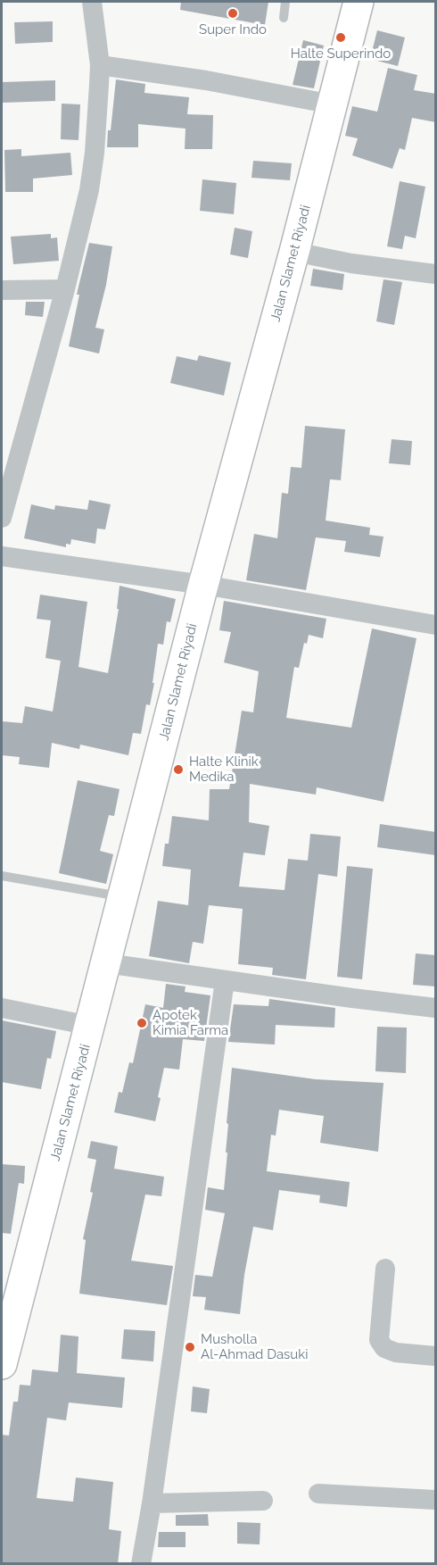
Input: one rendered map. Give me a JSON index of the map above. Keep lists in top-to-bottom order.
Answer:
{
  "streets": {
    "main road": ["Jalan Slamet Riyadi"]
  },
  "places": [
    "Super Indo",
    "Halte Superindo",
    "Halte Klinik Medika",
    "Apotek Kimia Farma",
    "Musholla Al-Ahmad Dasuki"
  ]
}
